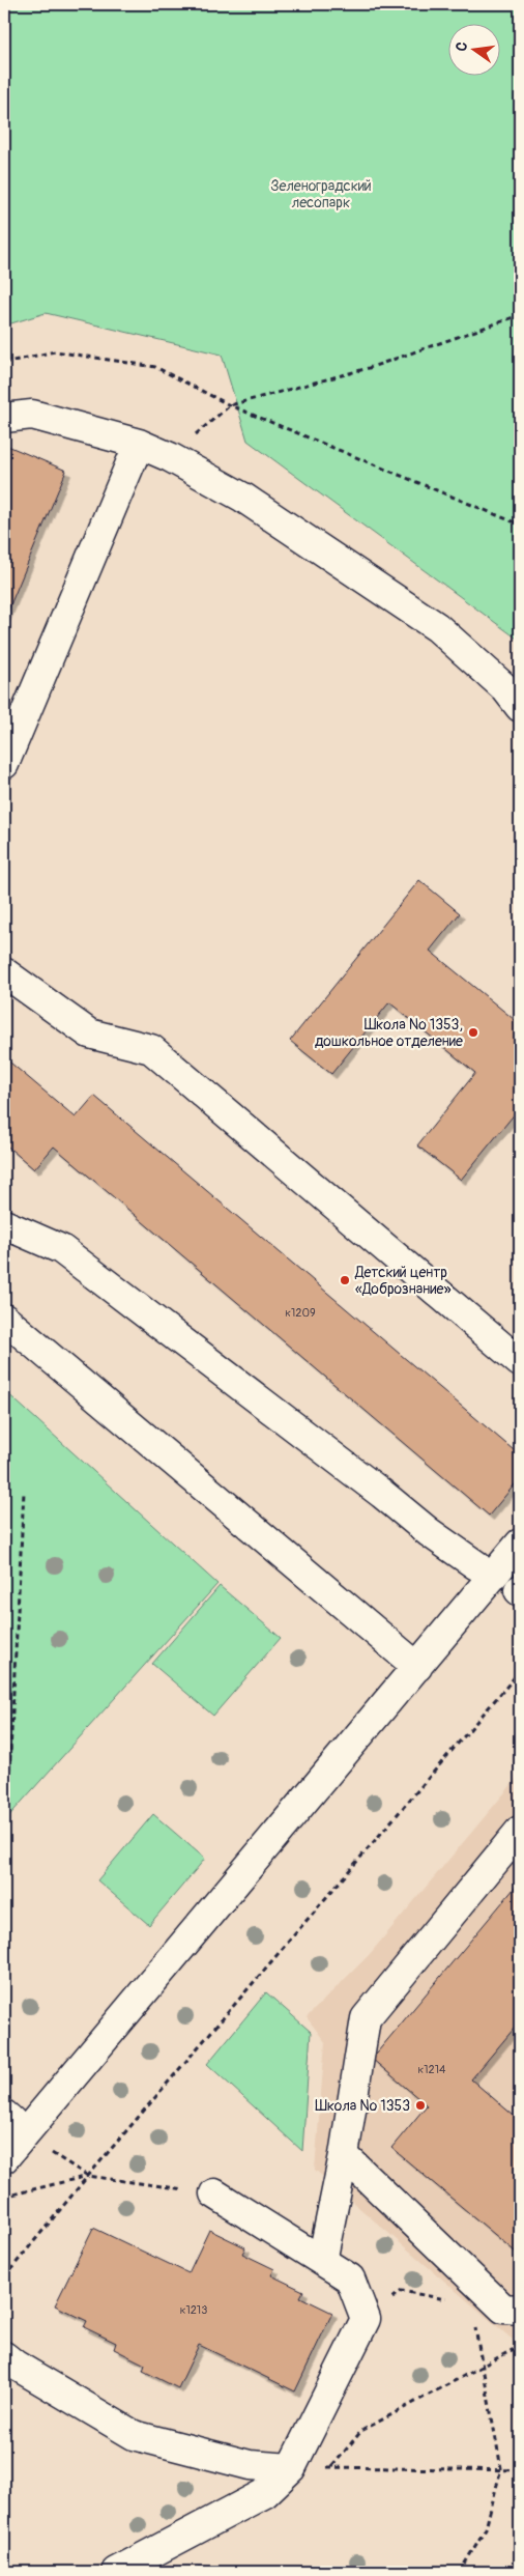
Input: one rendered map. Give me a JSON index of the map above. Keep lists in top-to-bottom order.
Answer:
{
  "parks": ["Зеленоградский лесопарк"],
  "places": ["Школа № 1353, дошкольное отделение", "Детский центр «Добрознание»", "Школа № 1353"],
  "house_numbers": ["к1209", "к1214", "к1213"],
  "north": "left"
}
